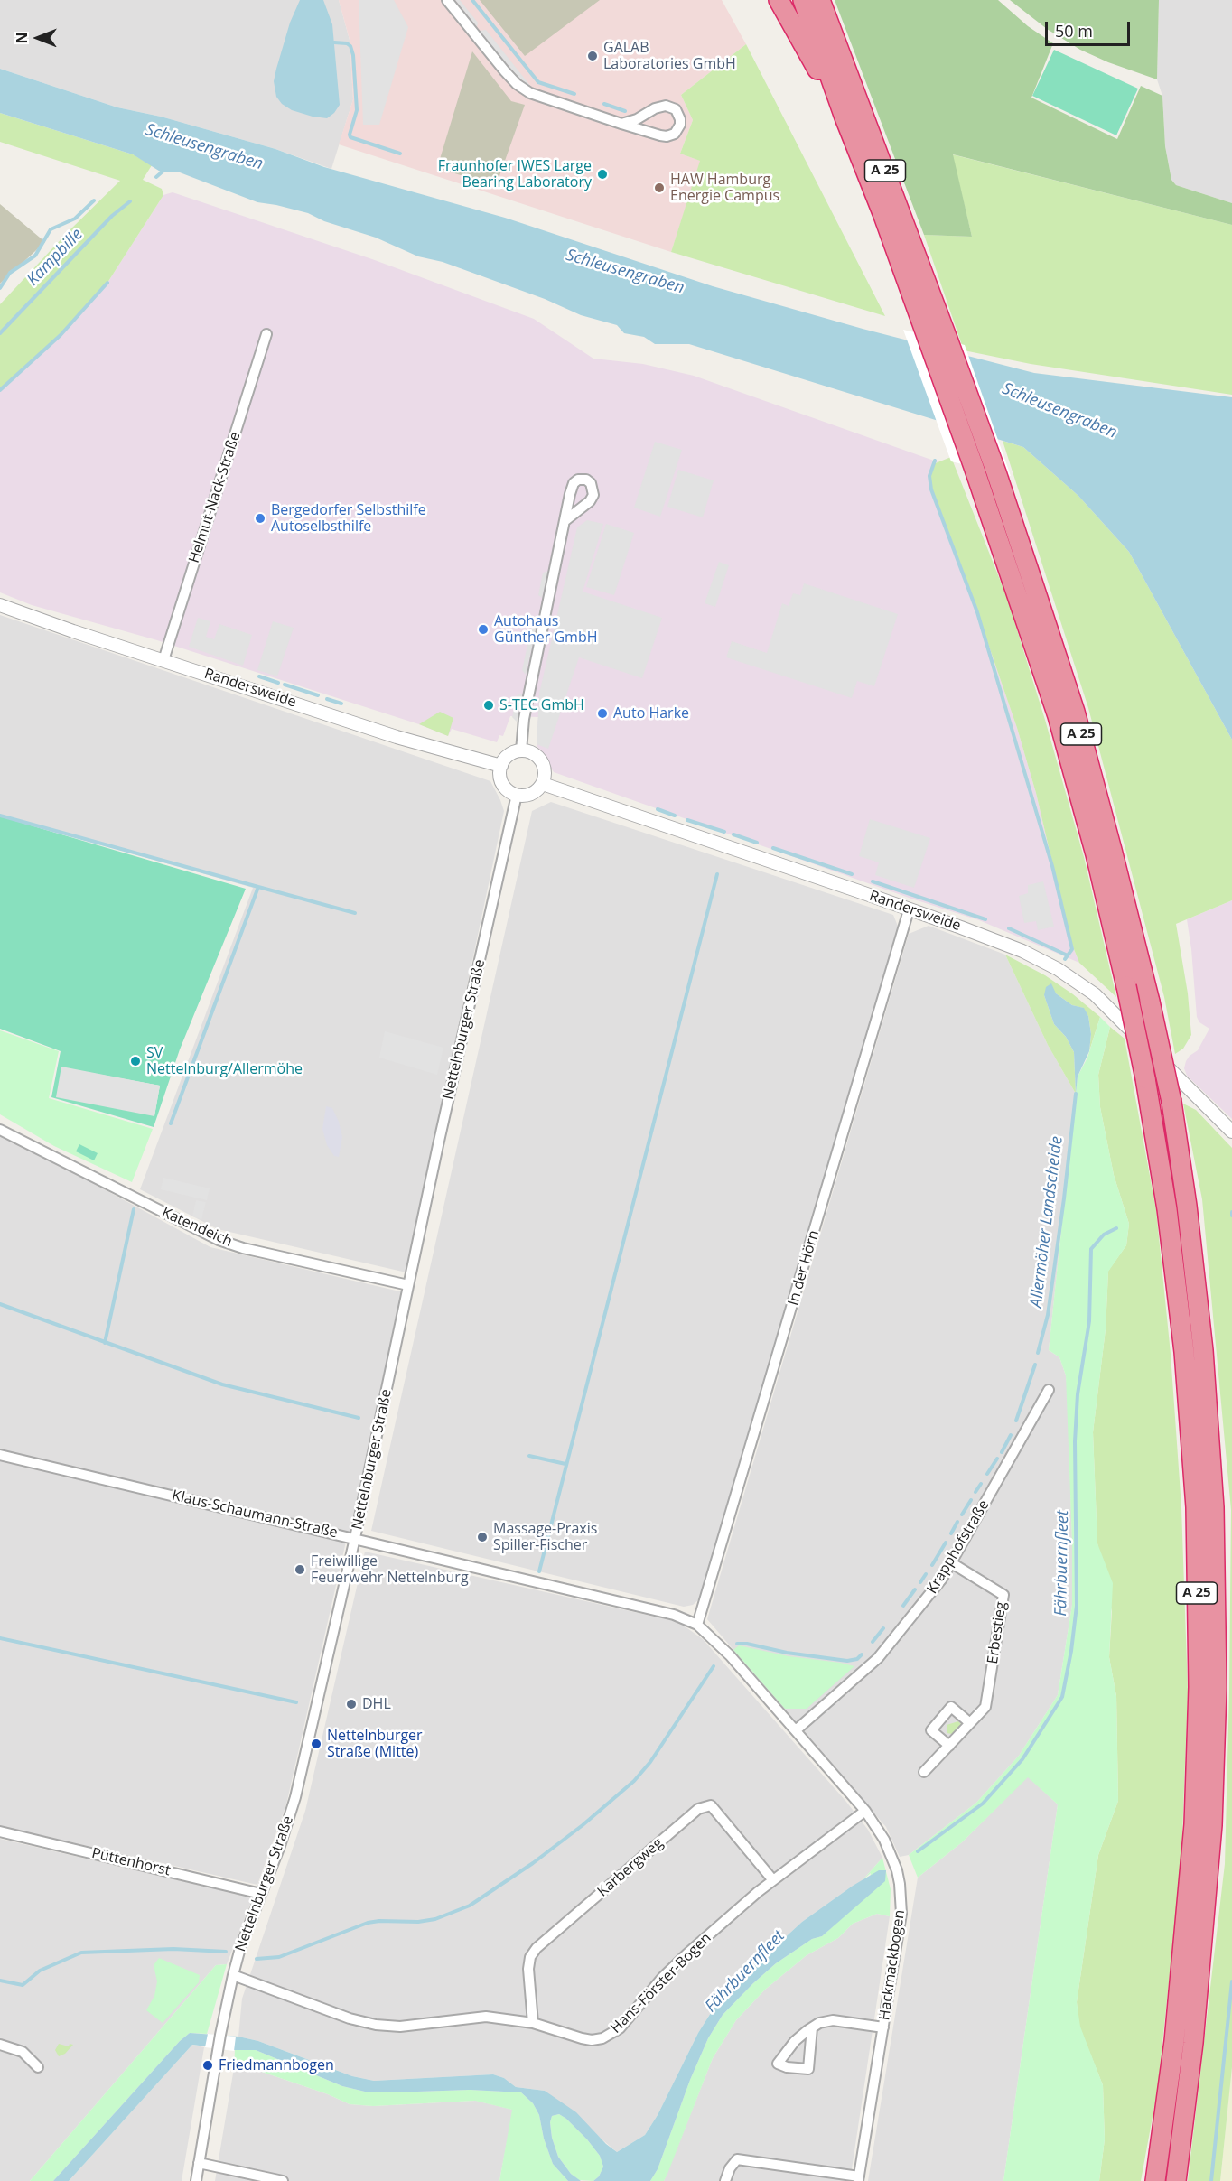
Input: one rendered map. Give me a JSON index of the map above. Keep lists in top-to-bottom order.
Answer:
{
  "streets": {
    "highway": ["A 25"],
    "street": [
      "Helmut-Nack-Straße",
      "Randersweide",
      "Nettelnburger Straße",
      "Katendeich",
      "In der Hörn",
      "Klaus-Schaumann-Straße",
      "Krapphofstraße",
      "Erbestieg",
      "Püttenhorst",
      "Karbergweg",
      "Hackmackbogen",
      "Hans-Förster-Bogen"
    ]
  },
  "crossings": [
    ["Helmut-Nack-Straße", "Randersweide"],
    ["Randersweide", "Nettelnburger Straße"],
    ["Randersweide", "In der Hörn"],
    ["Nettelnburger Straße", "Katendeich"],
    ["Nettelnburger Straße", "Klaus-Schaumann-Straße"],
    ["Nettelnburger Straße", "Püttenhorst"],
    ["Nettelnburger Straße", "Hans-Förster-Bogen"],
    ["In der Hörn", "Klaus-Schaumann-Straße"],
    ["In der Hörn", "Hackmackbogen"],
    ["Klaus-Schaumann-Straße", "Hackmackbogen"],
    ["Krapphofstraße", "Erbestieg"],
    ["Krapphofstraße", "Hackmackbogen"],
    ["Karbergweg", "Hans-Förster-Bogen"],
    ["Hackmackbogen", "Hans-Förster-Bogen"]
  ],
  "water": [
    "Schleusengraben",
    "Kampbille",
    "Allermöher Landscheide",
    "Fährbuernfleet"
  ],
  "places": [
    "GALAB Laboratories GmbH",
    "Fraunhofer IWES Large Bearing Laboratory",
    "HAW Hamburg Energie Campus",
    "Bergedorfer Selbsthilfe Autoselbsthilfe",
    "Autohaus Günther GmbH",
    "S-TEC GmbH",
    "Auto Harke",
    "SV Nettelnburg/Allermöhe",
    "Massage-Praxis Spiller-Fischer",
    "Freiwillige Feuerwehr Nettelnburg",
    "DHL",
    "Nettelnburger Straße (Mitte)",
    "Friedmannbogen"
  ],
  "scale_bar": "50 m",
  "north": "left"
}
